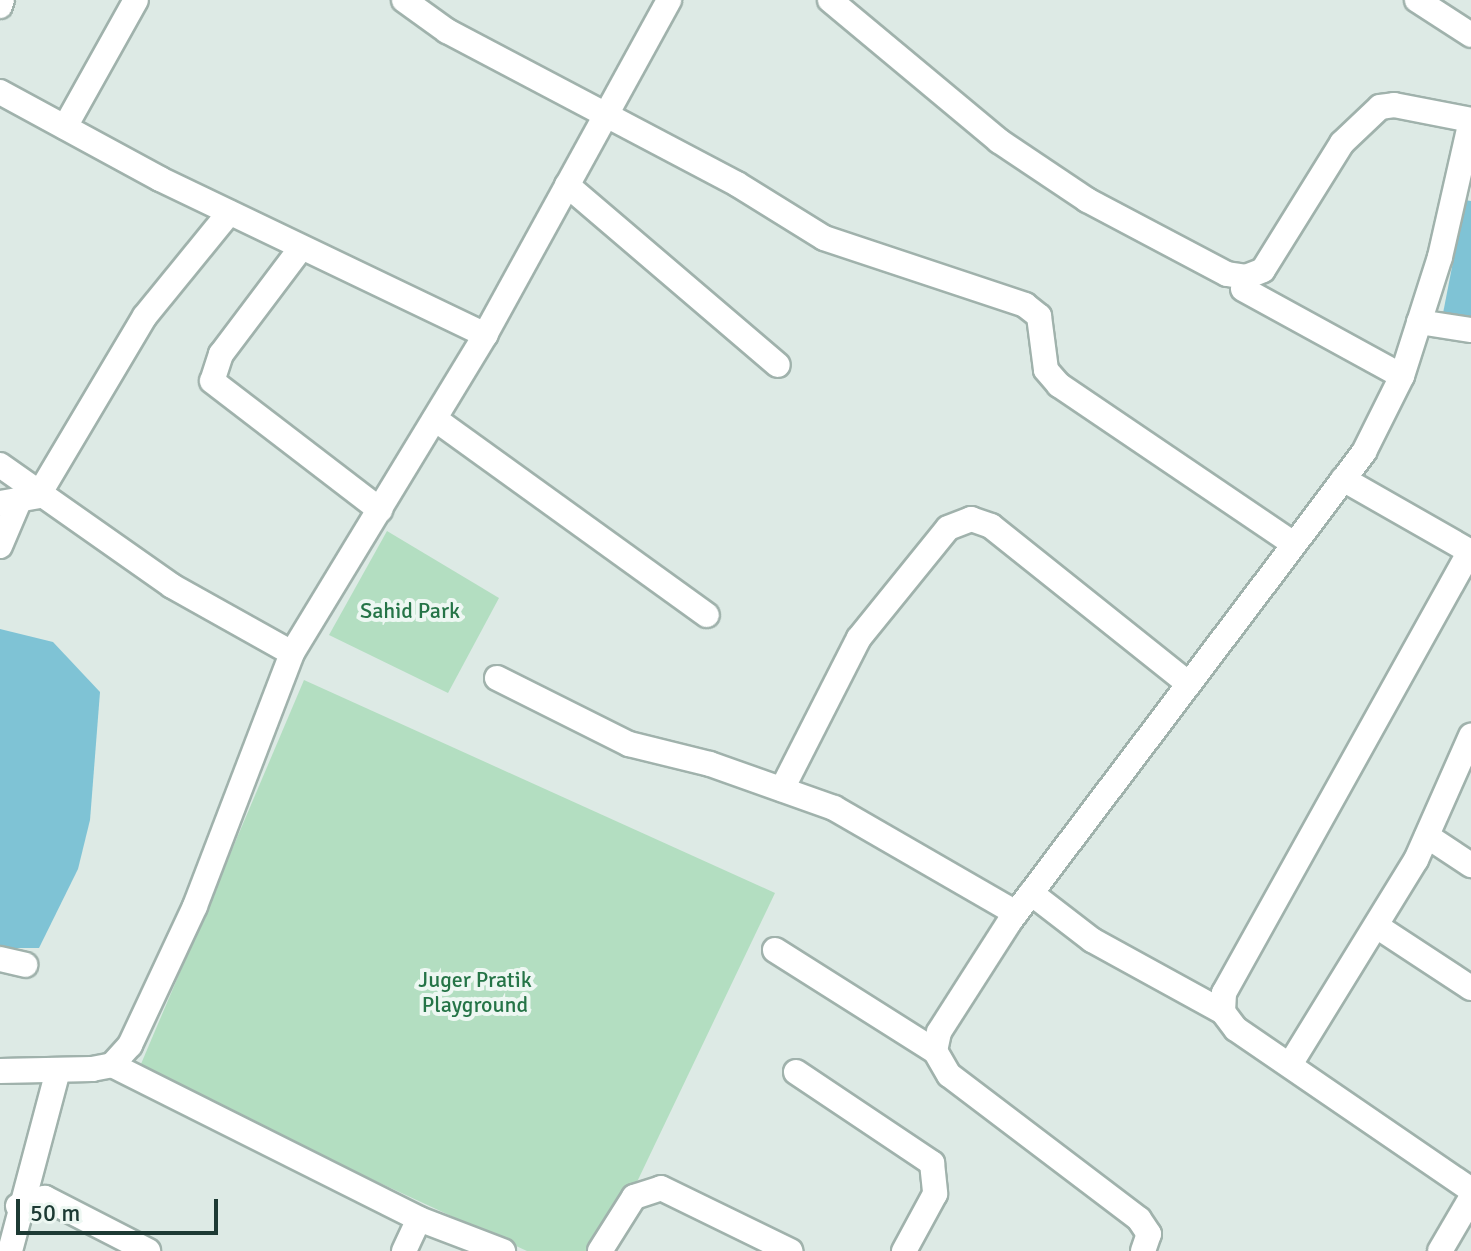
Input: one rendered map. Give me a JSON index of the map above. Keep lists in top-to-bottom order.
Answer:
{
  "parks": ["Sahid Park", "Juger Pratik Playground"],
  "scale_bar": "50 m"
}
